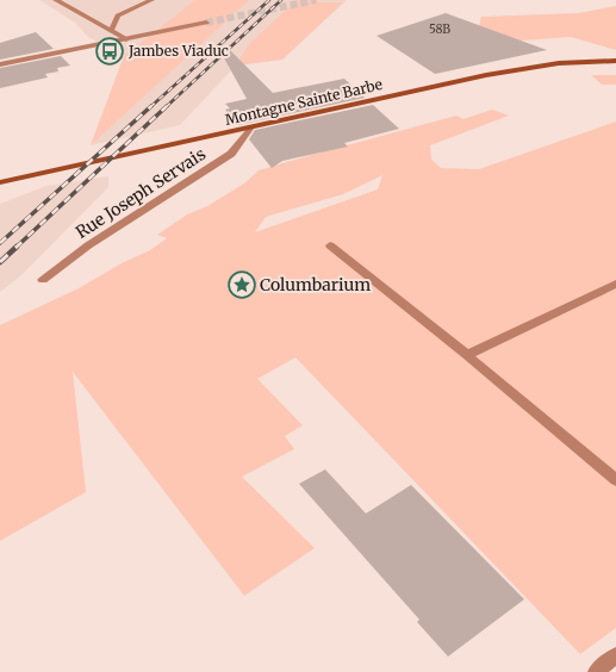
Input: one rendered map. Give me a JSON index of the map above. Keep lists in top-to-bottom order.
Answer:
{
  "streets": {
    "main road": ["Montagne Sainte Barbe"],
    "street": ["Rue Joseph Servais"]
  },
  "crossings": [
    ["Montagne Sainte Barbe", "Rue Joseph Servais"]
  ],
  "places": {
    "bus stop": ["Jambes Viaduc"],
    "place": ["Columbarium"]
  },
  "house_numbers": ["58B"]
}
